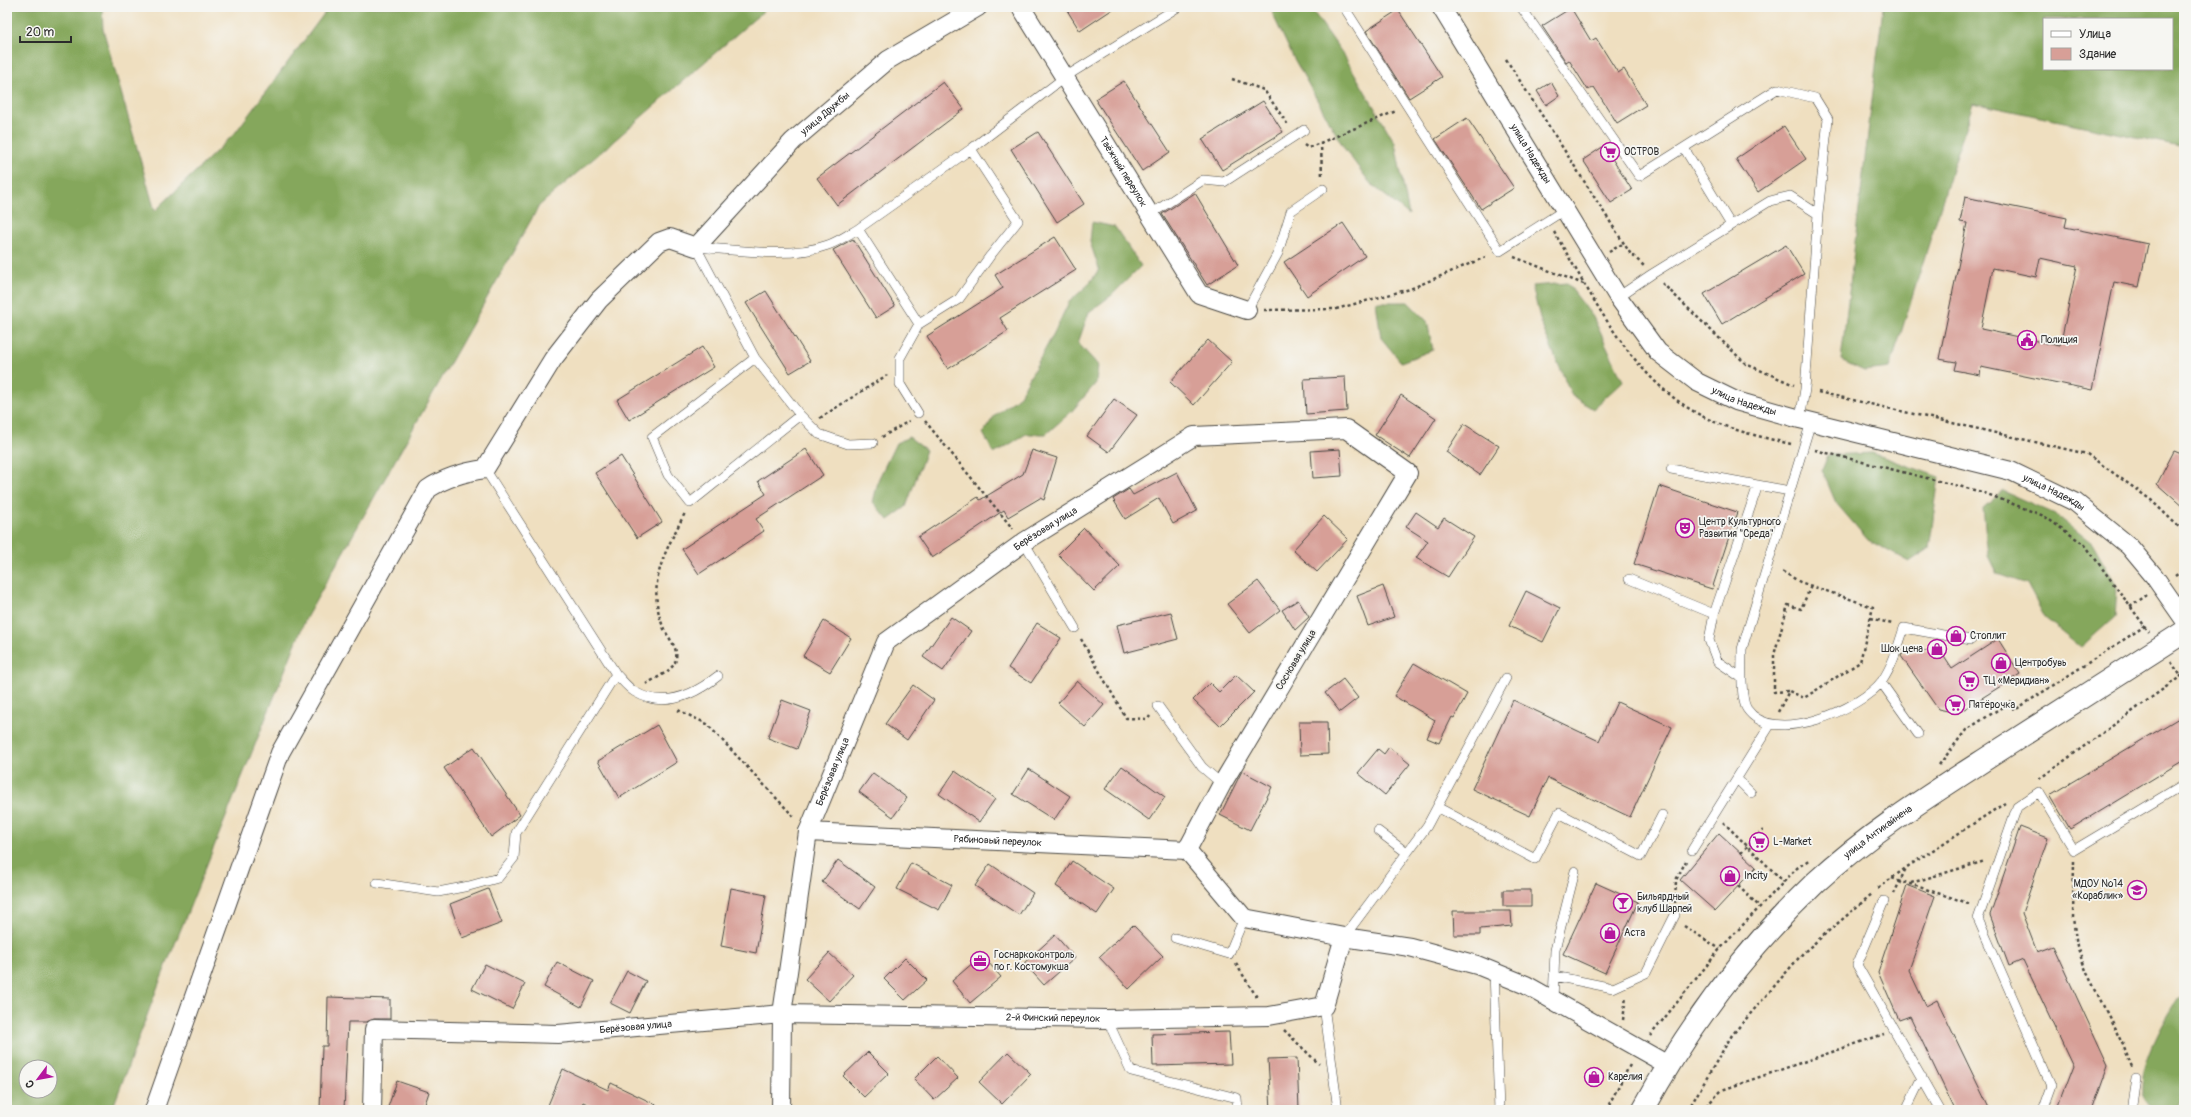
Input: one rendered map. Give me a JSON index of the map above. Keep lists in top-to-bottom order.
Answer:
{
  "streets": {
    "main road": ["улица Антикайнена"],
    "street": [
      "улица Дружбы",
      "улица Надежды",
      "Таёжный переулок",
      "Берёзовая улица",
      "Сосновая улица",
      "Рябиновый переулок",
      "2-й Финский переулок"
    ]
  },
  "crossings": [
    ["Берёзовая улица", "Сосновая улица"],
    ["Берёзовая улица", "Рябиновый переулок"],
    ["Берёзовая улица", "2-й Финский переулок"],
    ["Сосновая улица", "Рябиновый переулок"]
  ],
  "places": {
    "supermarket": [
      "ОСТРОВ",
      "ТЦ «Меридиан»",
      "Пятёрочка",
      "L-Market"
    ],
    "public building": ["Полиция"],
    "theatre": ["Центр Культурного Развития \"Среда\""],
    "shop": [
      "Стоплит",
      "Шок цена",
      "Центробувь",
      "Incity",
      "Аста",
      "Карелия"
    ],
    "school or university": ["МДОУ №14 «Кораблик»"],
    "bar": ["Бильярдный клуб Шарпей"],
    "office": ["Госнаркоконтроль по г. Костомукша"]
  },
  "legend": ["Улица", "Здание"],
  "scale_bar": "20 m",
  "north": "bottom left"
}
